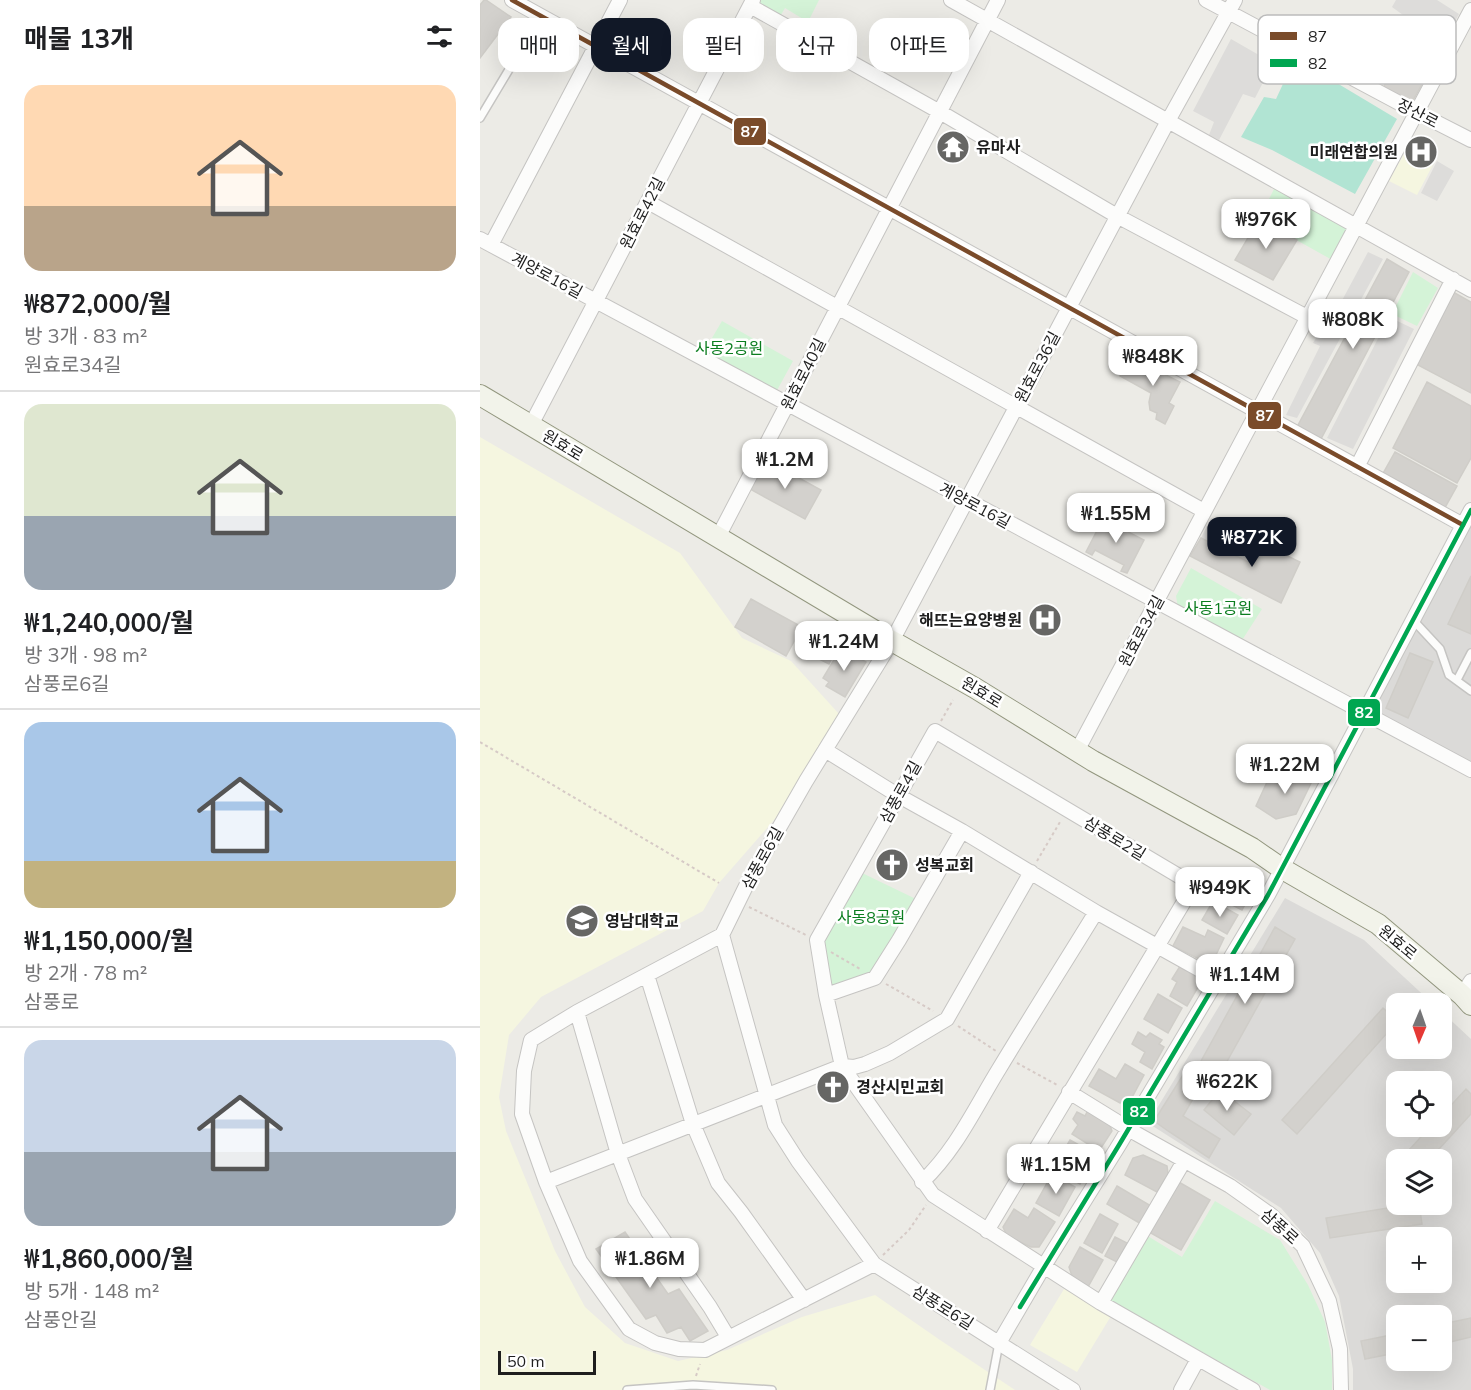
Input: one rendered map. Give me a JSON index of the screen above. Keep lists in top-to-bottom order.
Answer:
{
  "streets": {
    "main road": ["원효로"],
    "street": [
      "장산로",
      "원효로42길",
      "계양로16길",
      "원효로36길",
      "원효로40길",
      "원효로34길",
      "삼풍로4길",
      "삼풍로2길",
      "삼풍로6길",
      "삼풍로"
    ]
  },
  "crossings": [
    ["장산로", "원효로36길"],
    ["장산로", "원효로34길"],
    ["원효로42길", "계양로16길"],
    ["원효로42길", "원효로"],
    ["계양로16길", "원효로36길"],
    ["계양로16길", "원효로40길"],
    ["계양로16길", "원효로34길"],
    ["원효로36길", "원효로"],
    ["원효로36길", "삼풍로6길"],
    ["원효로40길", "원효로"],
    ["원효로", "원효로34길"],
    ["원효로", "삼풍로6길"],
    ["삼풍로2길", "삼풍로"]
  ],
  "parks": ["사동2공원", "사동1공원", "사동8공원"],
  "places": {
    "temple": ["유마사"],
    "hospital": ["미래연합의원", "해뜨는요양병원"],
    "church": ["성복교회", "경산시민교회"],
    "school or university": ["영남대학교"]
  },
  "lines": ["transit line 87", "transit line 82"],
  "legend": ["87", "82"],
  "scale_bar": "50 m",
  "north": "bottom",
  "page": {
    "heading": "매물 13개",
    "chip": [
      "매매",
      "월세",
      "필터",
      "신규",
      "아파트"
    ],
    "list": [
      {
        "name": "₩872,000/월",
        "note": "방 3개 · 83 m² · 원효로34길"
      },
      {
        "name": "₩1,240,000/월",
        "note": "방 3개 · 98 m² · 삼풍로6길"
      },
      {
        "name": "₩1,150,000/월",
        "note": "방 2개 · 78 m² · 삼풍로"
      },
      {
        "name": "₩1,860,000/월",
        "note": "방 5개 · 148 m² · 삼풍안길"
      }
    ],
    "price": [
      "₩976K",
      "₩808K",
      "₩848K",
      "₩1.2M",
      "₩1.55M",
      "₩872K",
      "₩1.24M",
      "₩1.22M",
      "₩949K",
      "₩1.14M",
      "₩622K",
      "₩1.15M",
      "₩1.86M"
    ],
    "map_buttons": ["+", "−"],
    "scale": "50 m"
  }
}
